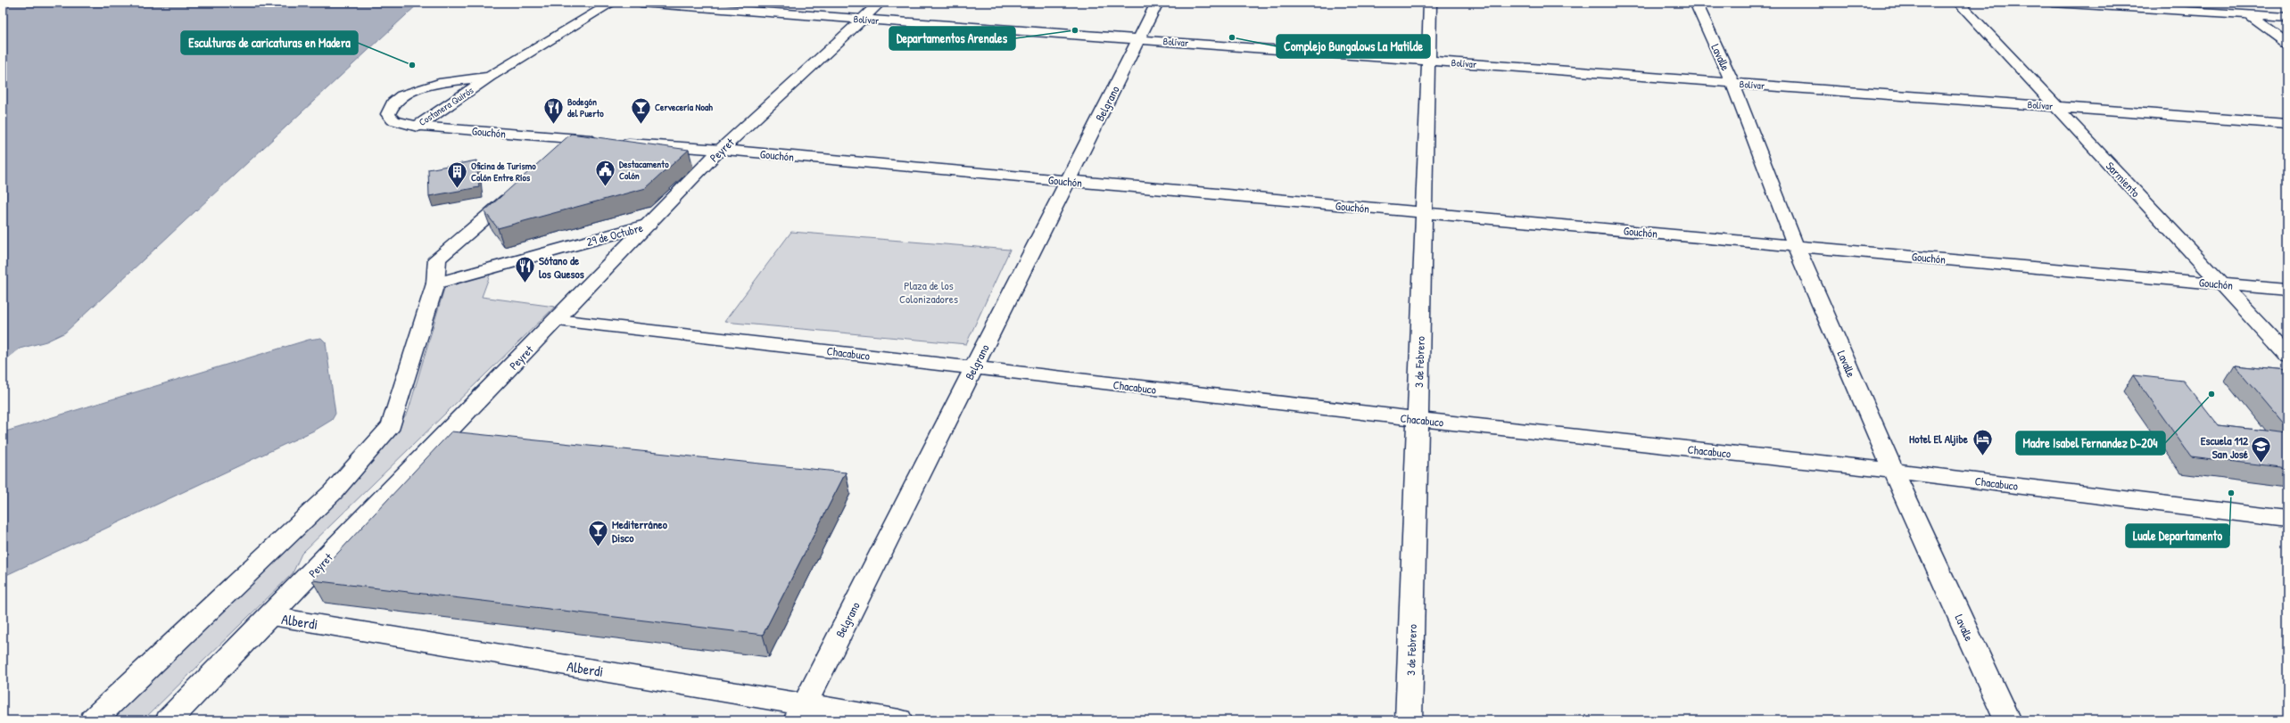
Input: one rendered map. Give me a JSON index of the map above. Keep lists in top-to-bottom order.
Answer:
{
  "streets": {
    "street": [
      "Bolívar",
      "Lavalle",
      "Belgrano",
      "Costanera Quirós",
      "Gouchón",
      "Peyret",
      "Sarmiento",
      "29 de Octubre",
      "Chacabuco",
      "3 de Febrero",
      "Alberdi"
    ]
  },
  "crossings": [
    ["Bolívar", "Lavalle"],
    ["Bolívar", "Belgrano"],
    ["Bolívar", "Peyret"],
    ["Bolívar", "Sarmiento"],
    ["Bolívar", "3 de Febrero"],
    ["Lavalle", "Gouchón"],
    ["Lavalle", "Chacabuco"],
    ["Belgrano", "Gouchón"],
    ["Belgrano", "Chacabuco"],
    ["Belgrano", "Alberdi"],
    ["Costanera Quirós", "Gouchón"],
    ["Gouchón", "Peyret"],
    ["Gouchón", "Sarmiento"],
    ["Gouchón", "3 de Febrero"],
    ["Peyret", "29 de Octubre"],
    ["Peyret", "Chacabuco"],
    ["Peyret", "Alberdi"],
    ["Chacabuco", "3 de Febrero"]
  ],
  "parks": ["Plaza de los Colonizadores"],
  "places": {
    "other": [
      "Departamentos Arenales",
      "Complejo Bungalows La Matilde",
      "Esculturas de caricaturas en Madera",
      "Madre Isabel Fernandez D-204",
      "Luale Departamento"
    ],
    "restaurant": ["Bodegón del Puerto", "Sótano de los Quesos"],
    "bar": ["Cervecería Noah", "Mediterráneo Disco"],
    "public building": ["Destacamento Colón"],
    "building": ["Oficina de Turismo Colón Entre Ríos"],
    "hotel": ["Hotel El Aljibe"],
    "school or university": ["Escuela 112 San José"]
  }
}
